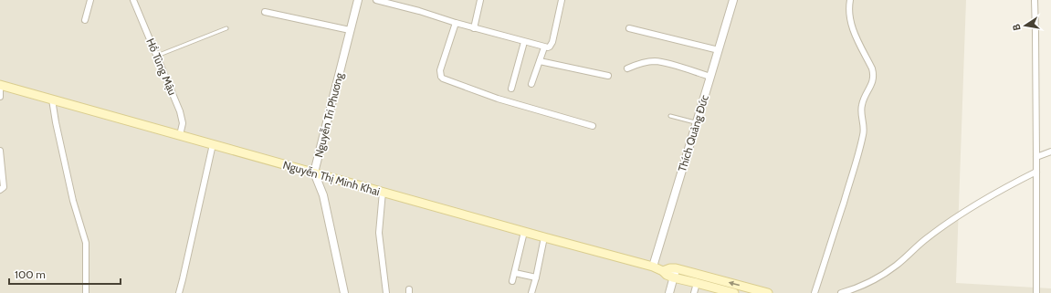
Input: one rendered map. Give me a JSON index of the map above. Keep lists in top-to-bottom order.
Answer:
{
  "streets": {
    "main road": ["Nguyễn Thị Minh Khai"],
    "street": ["Hồ Tùng Mậu", "Nguyễn Tri Phương", "Thích Quảng Đức"]
  },
  "crossings": [
    ["Hồ Tùng Mậu", "Nguyễn Thị Minh Khai"],
    ["Nguyễn Tri Phương", "Nguyễn Thị Minh Khai"],
    ["Thích Quảng Đức", "Nguyễn Thị Minh Khai"]
  ],
  "scale_bar": "100 m",
  "north": "left"
}
